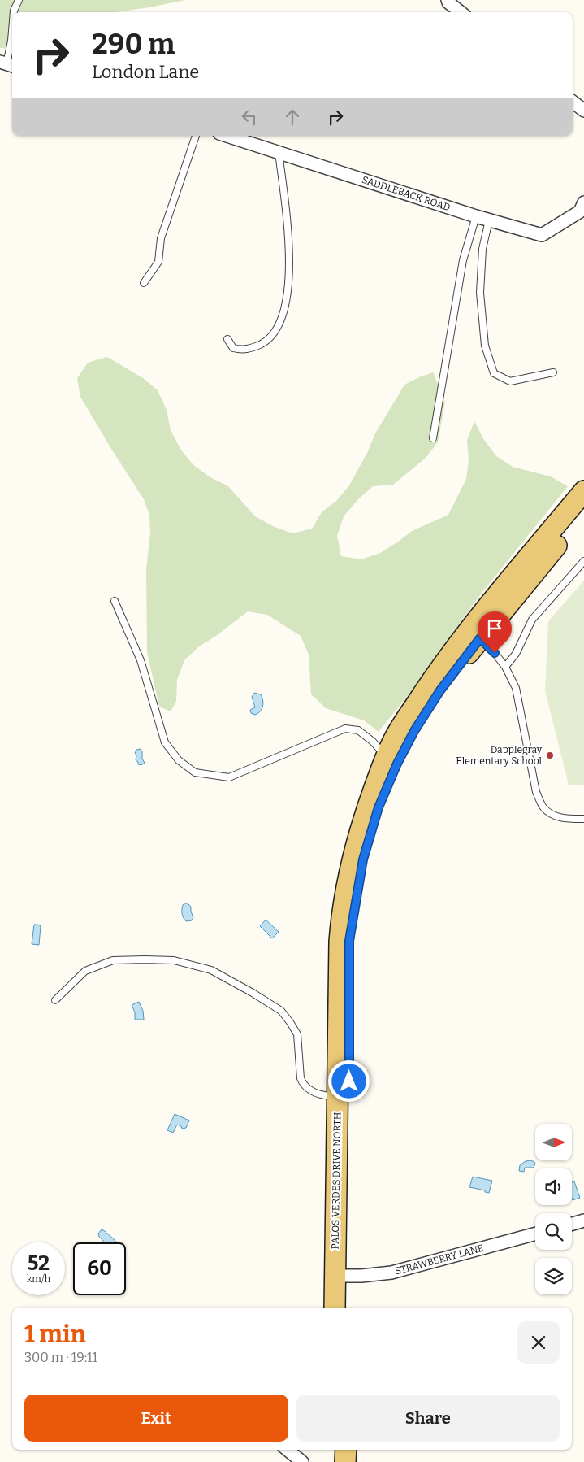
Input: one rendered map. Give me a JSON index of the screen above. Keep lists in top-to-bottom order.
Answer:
{
  "streets": {
    "main road": ["PALOS VERDES DRIVE NORTH"],
    "street": ["SADDLEBACK ROAD", "STRAWBERRY LANE"]
  },
  "crossings": [
    ["PALOS VERDES DRIVE NORTH", "STRAWBERRY LANE"]
  ],
  "places": ["Dapplegray Elementary School"],
  "north": "right",
  "page": {
    "turn": ["290 m", "London Lane"],
    "speed": "52 km/h",
    "limit": "60",
    "heading": ["1 min", "300 m · 19:11"],
    "buttons": ["Exit", "Share"]
  }
}
